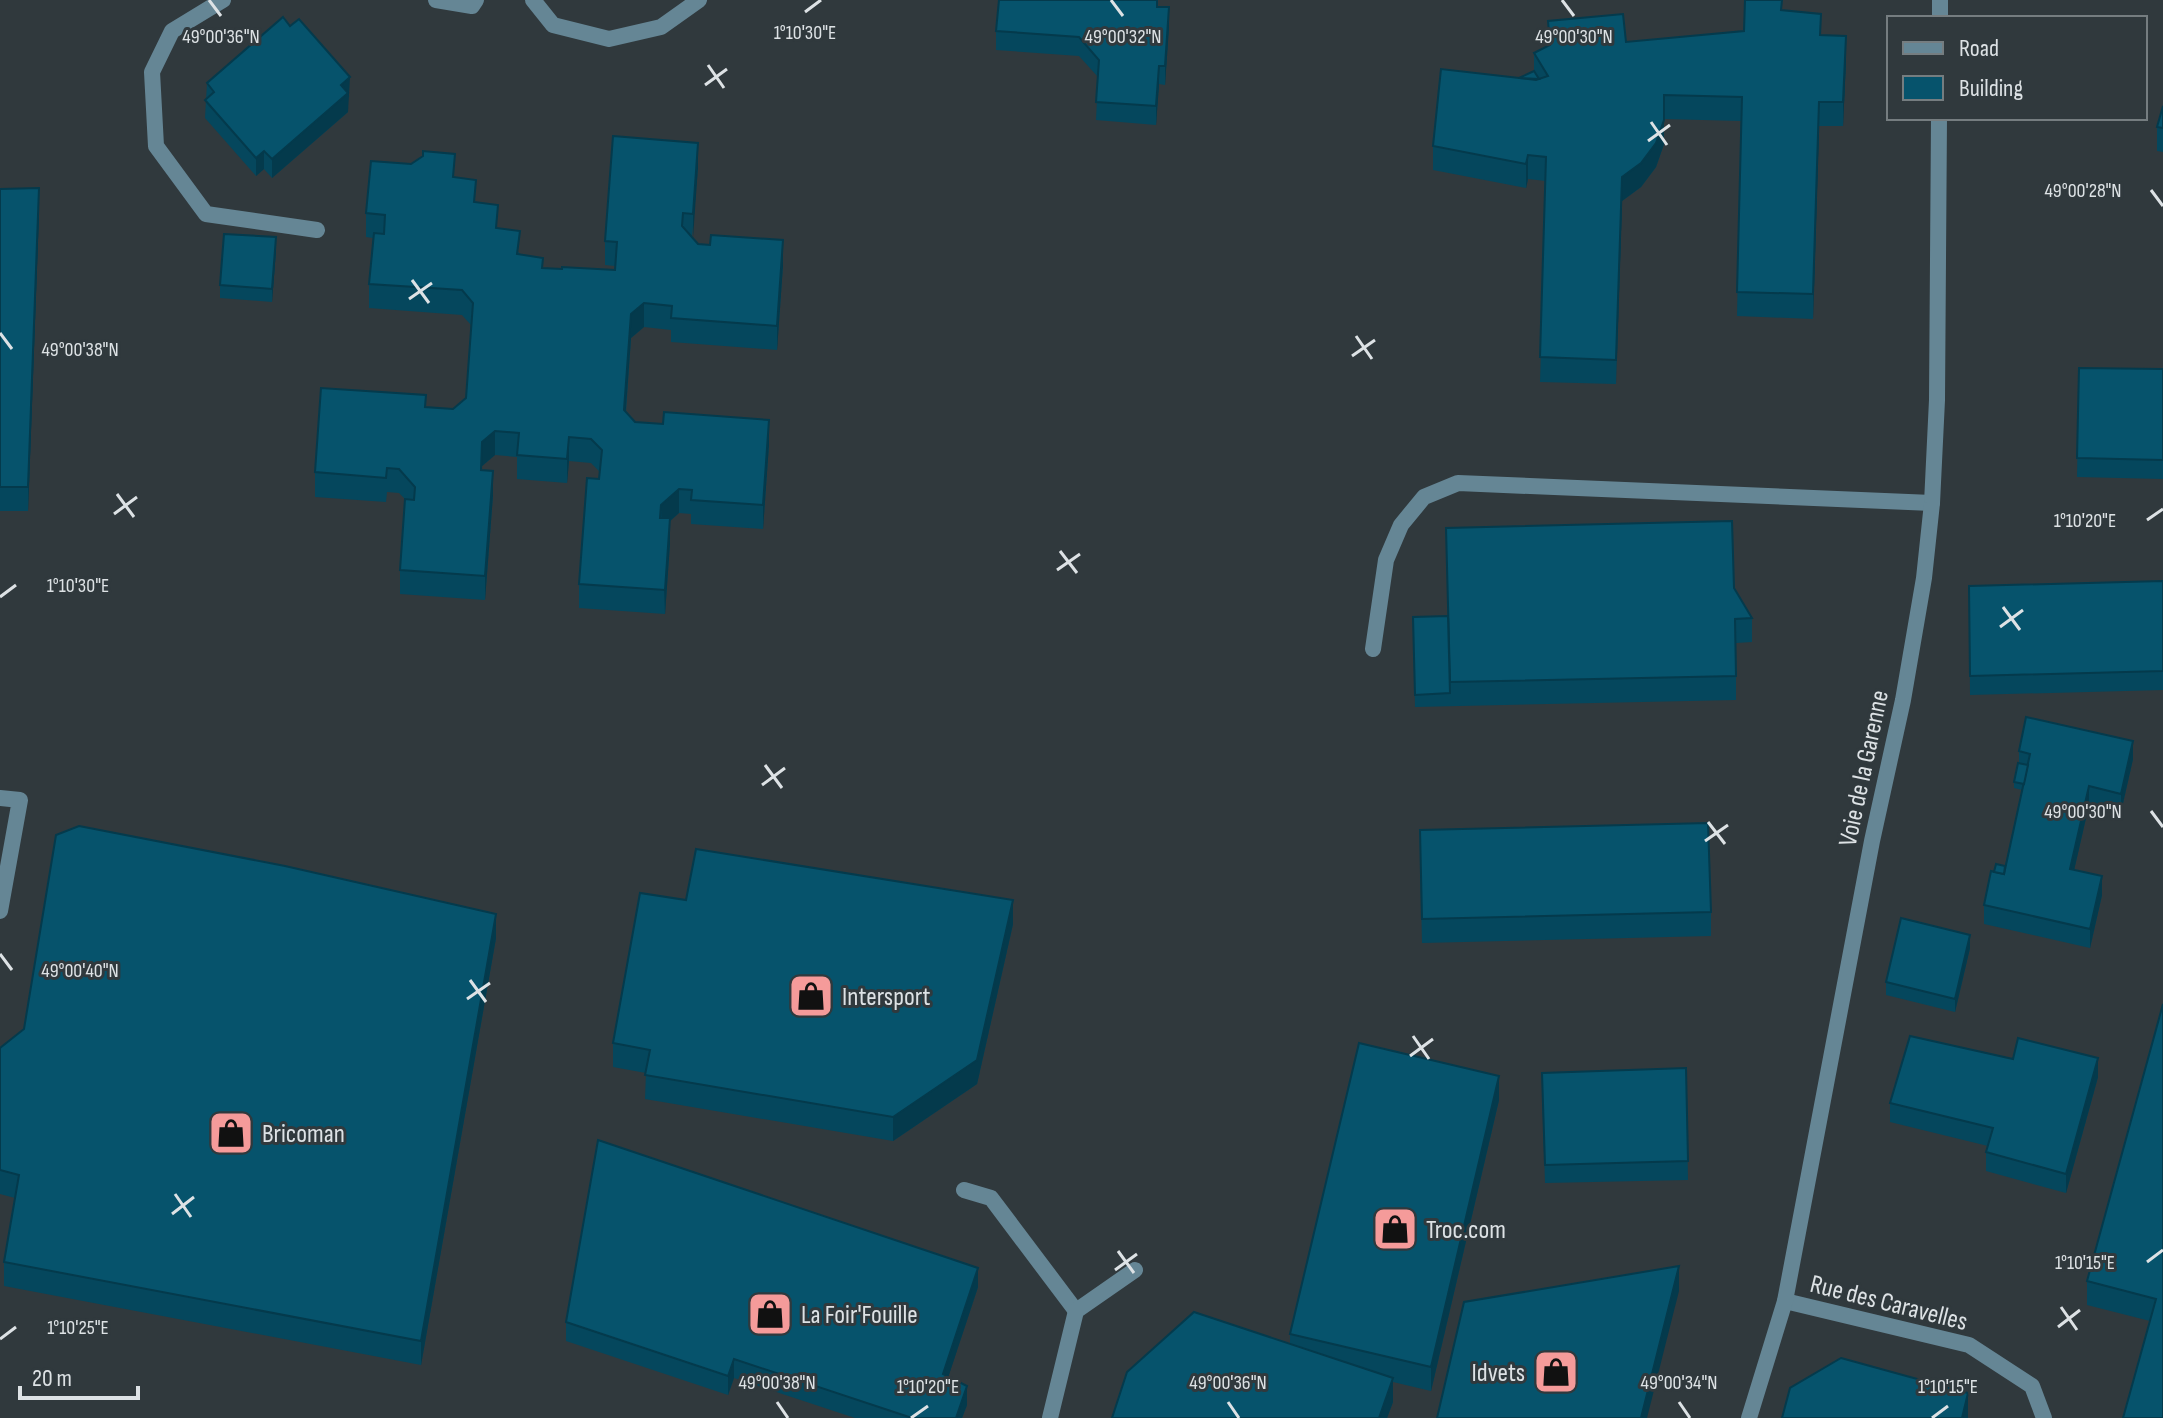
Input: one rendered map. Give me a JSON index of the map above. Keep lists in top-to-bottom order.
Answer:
{
  "streets": {
    "street": ["Voie de la Garenne", "Rue des Caravelles"]
  },
  "crossings": [
    ["Voie de la Garenne", "Rue des Caravelles"]
  ],
  "places": {
    "shop": [
      "Intersport",
      "Bricoman",
      "Troc.com",
      "La Foir'Fouille",
      "Idvets"
    ]
  },
  "legend": ["Road", "Building"],
  "scale_bar": "20 m",
  "coordinates": [
    "1°10'30\"E",
    "49°00'36\"N",
    "49°00'32\"N",
    "49°00'30\"N",
    "49°00'28\"N",
    "49°00'38\"N",
    "1°10'20\"E",
    "49°00'40\"N",
    "1°10'15\"E",
    "1°10'25\"E",
    "49°00'34\"N"
  ]
}
